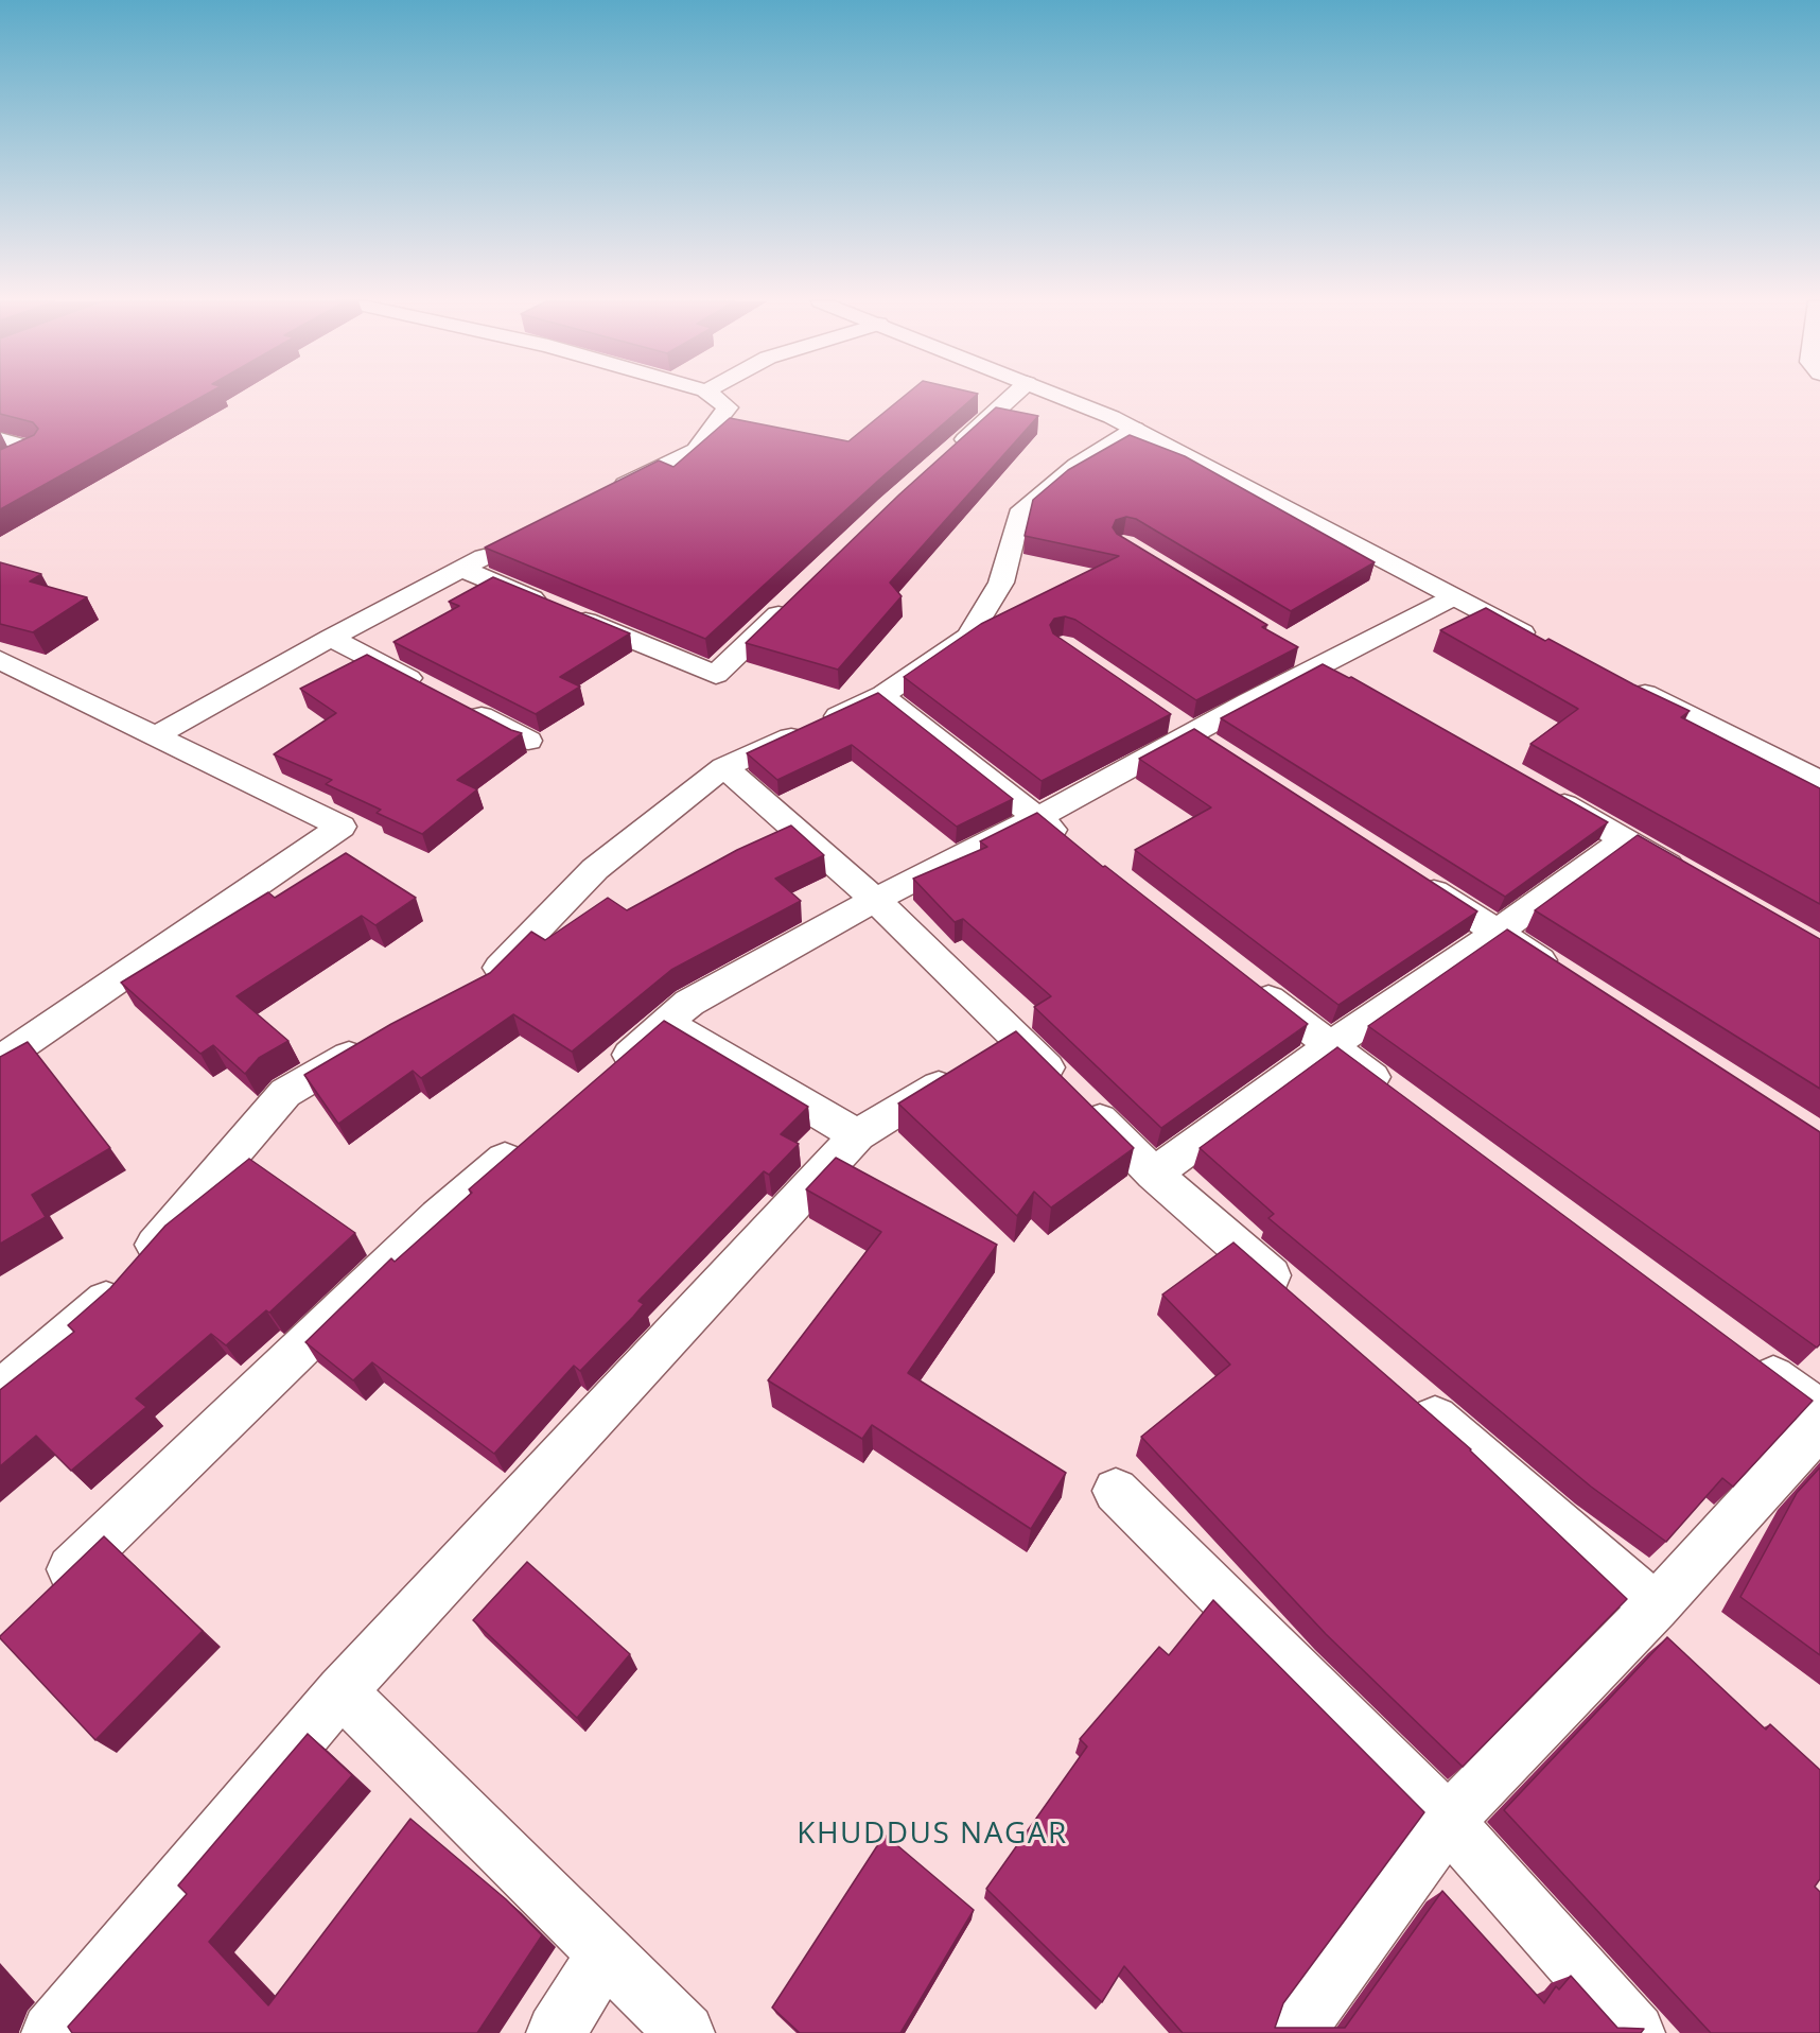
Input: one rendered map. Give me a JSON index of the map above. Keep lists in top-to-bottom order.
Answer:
{
  "districts": ["KHUDDUS NAGAR"]
}
